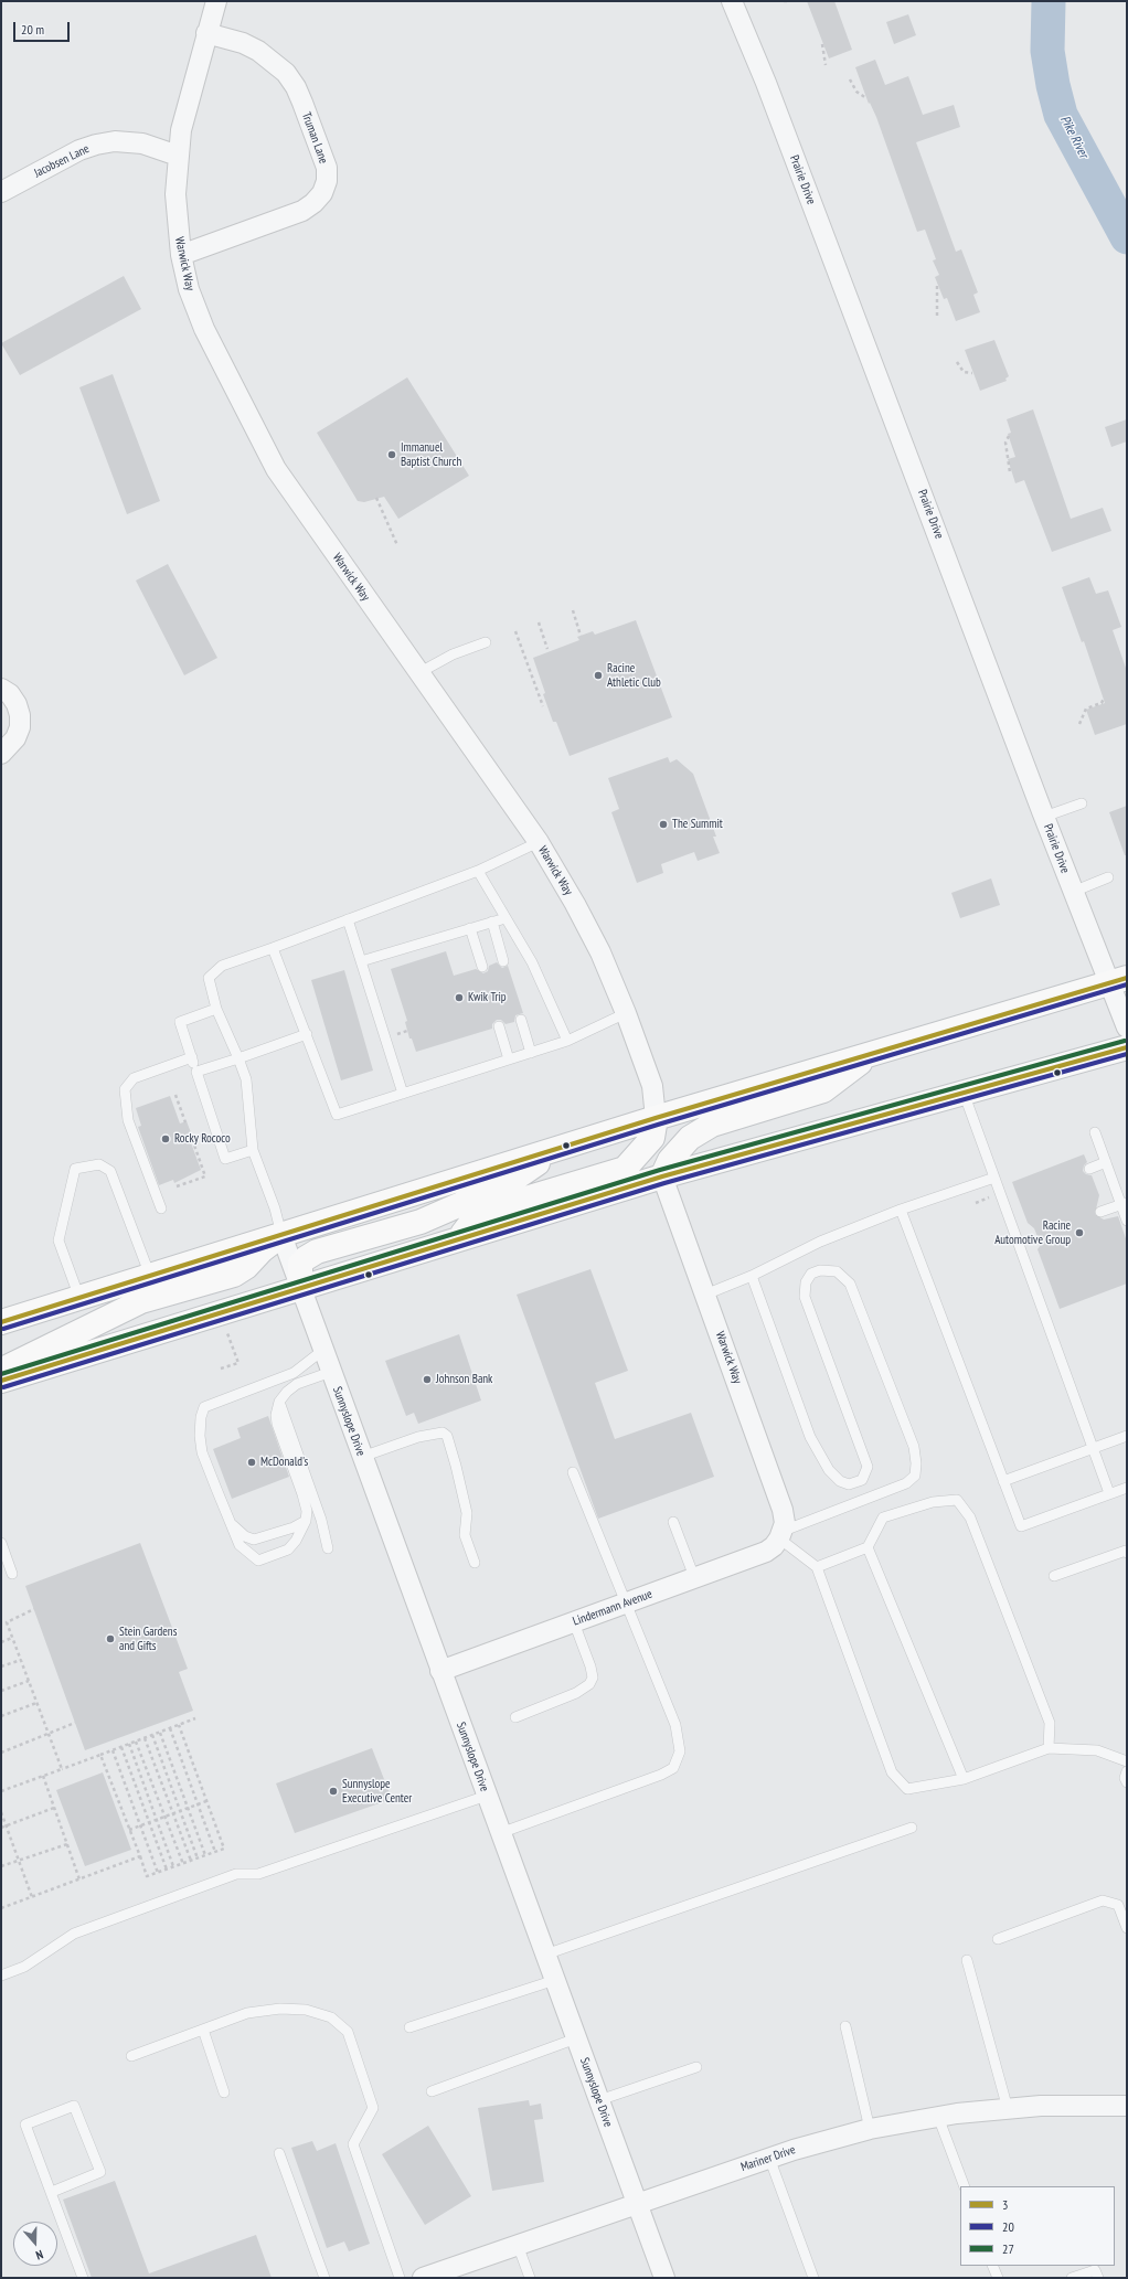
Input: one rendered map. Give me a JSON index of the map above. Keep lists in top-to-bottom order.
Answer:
{
  "streets": {
    "street": [
      "Truman Lane",
      "Jacobsen Lane",
      "Prairie Drive",
      "Warwick Way",
      "Sunnyslope Drive",
      "Lindermann Avenue",
      "Mariner Drive"
    ]
  },
  "crossings": [
    ["Truman Lane", "Warwick Way"],
    ["Jacobsen Lane", "Warwick Way"],
    ["Warwick Way", "Lindermann Avenue"],
    ["Sunnyslope Drive", "Lindermann Avenue"],
    ["Sunnyslope Drive", "Mariner Drive"]
  ],
  "water": ["Pike River"],
  "places": [
    "Immanuel Baptist Church",
    "Racine Athletic Club",
    "The Summit",
    "Kwik Trip",
    "Rocky Rococo",
    "Racine Automotive Group",
    "Johnson Bank",
    "McDonald's",
    "Stein Gardens and Gifts",
    "Sunnyslope Executive Center"
  ],
  "lines": ["transit line 3", "transit line 20", "transit line 27"],
  "legend": ["3", "20", "27"],
  "scale_bar": "20 m",
  "north": "bottom"
}
